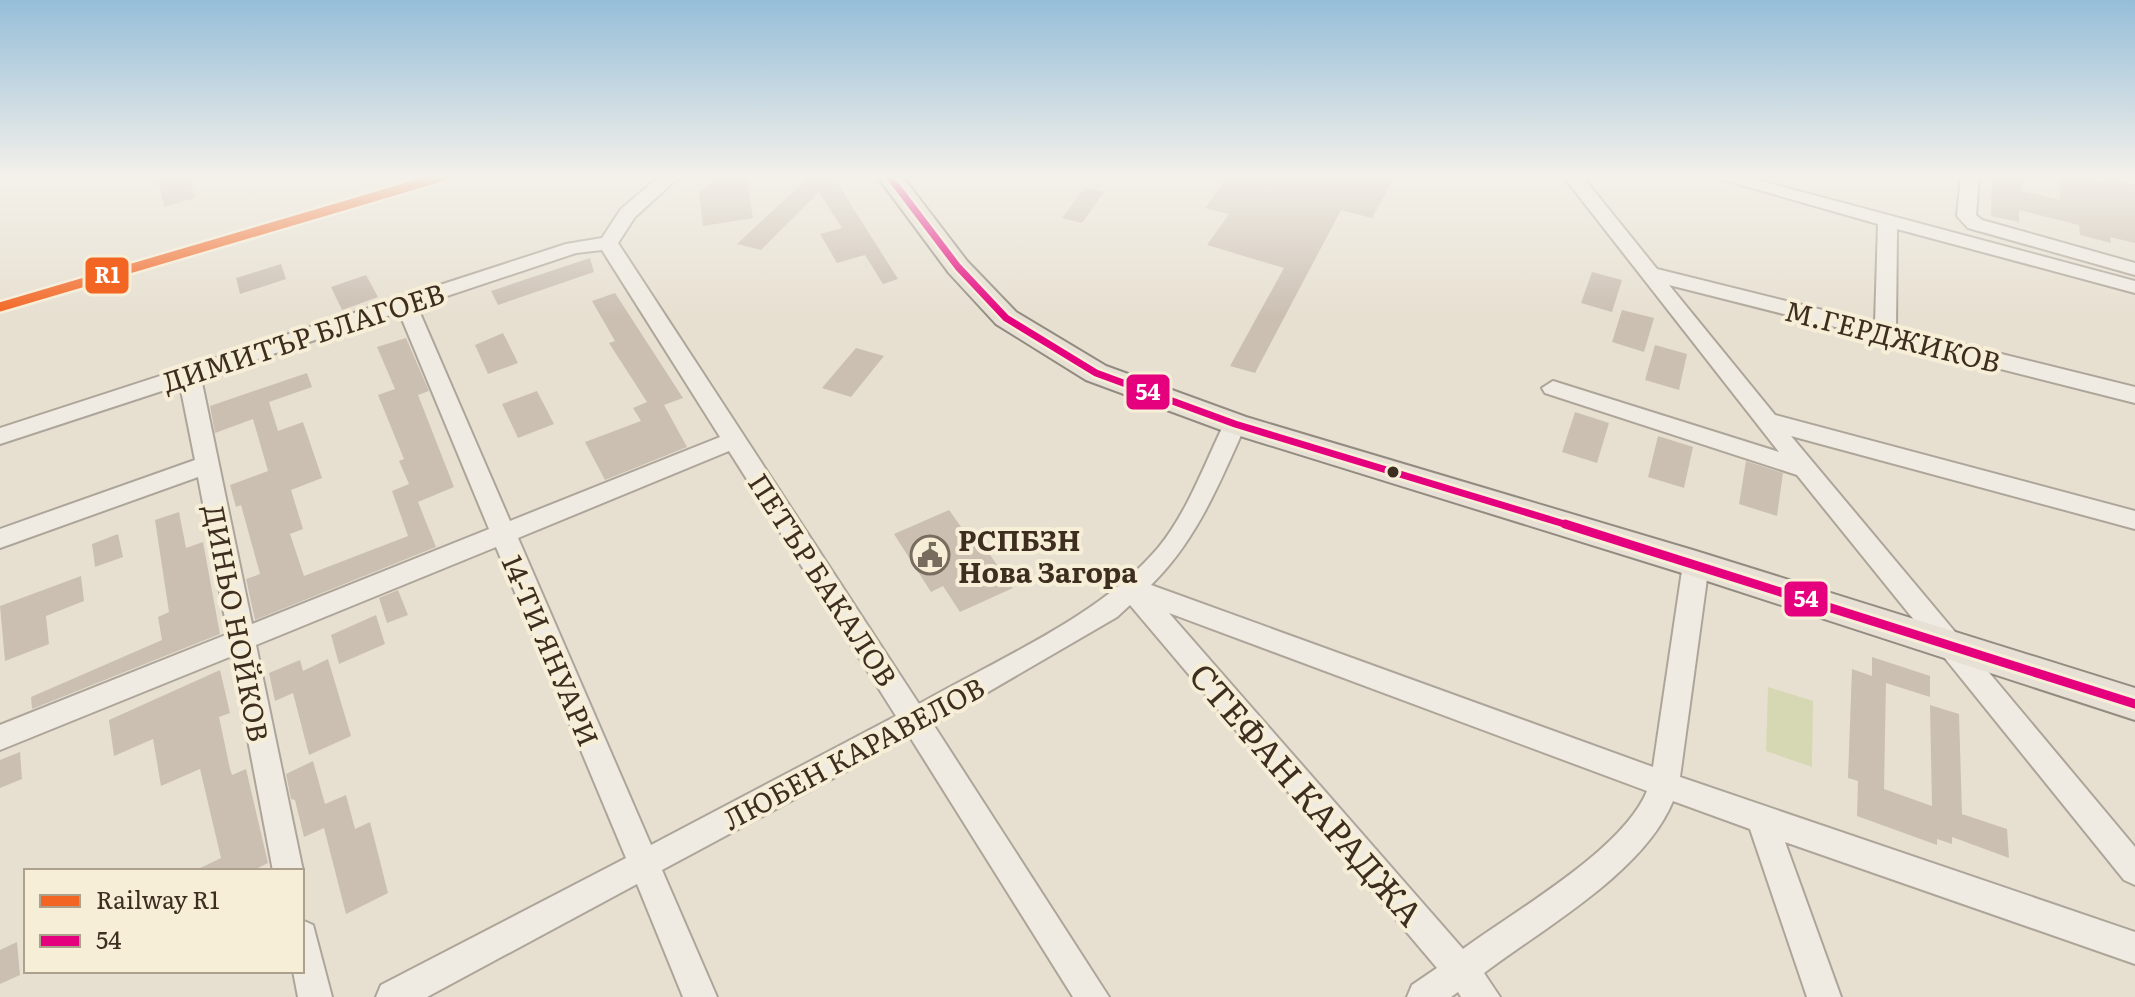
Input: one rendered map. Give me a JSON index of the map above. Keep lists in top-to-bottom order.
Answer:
{
  "streets": {
    "street": [
      "М.ГЕРДЖИКОВ",
      "ДИМИТЪР БЛАГОЕВ",
      "ПЕТЪР БАКАЛОВ",
      "ДИНЬО НОЙКОВ",
      "14-ТИ ЯНУАРИ",
      "ЛЮБЕН КАРАВЕЛОВ",
      "СТЕФАН КАРАДЖА"
    ]
  },
  "crossings": [
    ["ДИМИТЪР БЛАГОЕВ", "ПЕТЪР БАКАЛОВ"],
    ["ДИМИТЪР БЛАГОЕВ", "ДИНЬО НОЙКОВ"],
    ["ДИМИТЪР БЛАГОЕВ", "14-ТИ ЯНУАРИ"],
    ["ПЕТЪР БАКАЛОВ", "ЛЮБЕН КАРАВЕЛОВ"],
    ["14-ТИ ЯНУАРИ", "ЛЮБЕН КАРАВЕЛОВ"],
    ["ЛЮБЕН КАРАВЕЛОВ", "СТЕФАН КАРАДЖА"]
  ],
  "places": {
    "public building": ["РСПБЗН Нова Загора"]
  },
  "lines": ["rail line R1", "transit line 54"],
  "legend": ["Railway R1", "54"]
}
